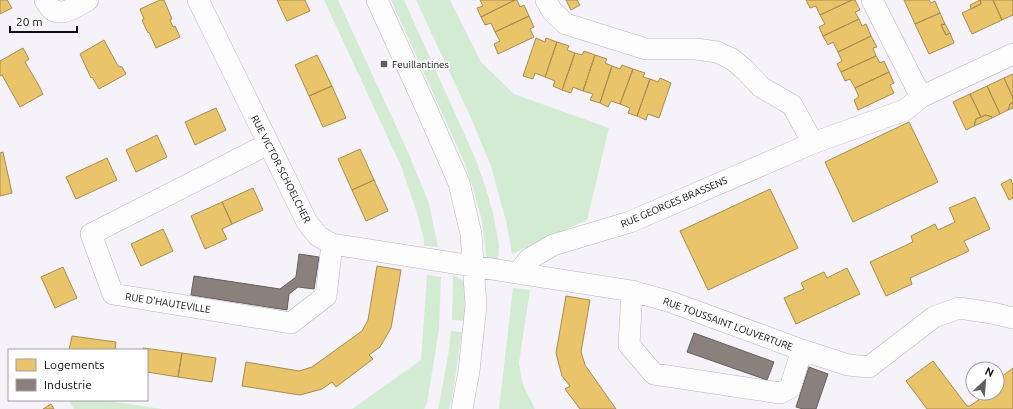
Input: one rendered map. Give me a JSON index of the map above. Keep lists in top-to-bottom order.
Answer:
{
  "streets": {
    "street": [
      "RUE VICTOR SCHOELCHER",
      "RUE GEORGES BRASSENS",
      "RUE D'HAUTEVILLE",
      "RUE TOUSSAINT LOUVERTURE"
    ]
  },
  "crossings": [
    ["RUE VICTOR SCHOELCHER", "RUE D'HAUTEVILLE"],
    ["RUE VICTOR SCHOELCHER", "RUE TOUSSAINT LOUVERTURE"],
    ["RUE GEORGES BRASSENS", "RUE TOUSSAINT LOUVERTURE"]
  ],
  "places": {
    "transit": ["Feuillantines"]
  },
  "legend": ["Logements", "Industrie"],
  "scale_bar": "20 m",
  "north": "top right"
}
